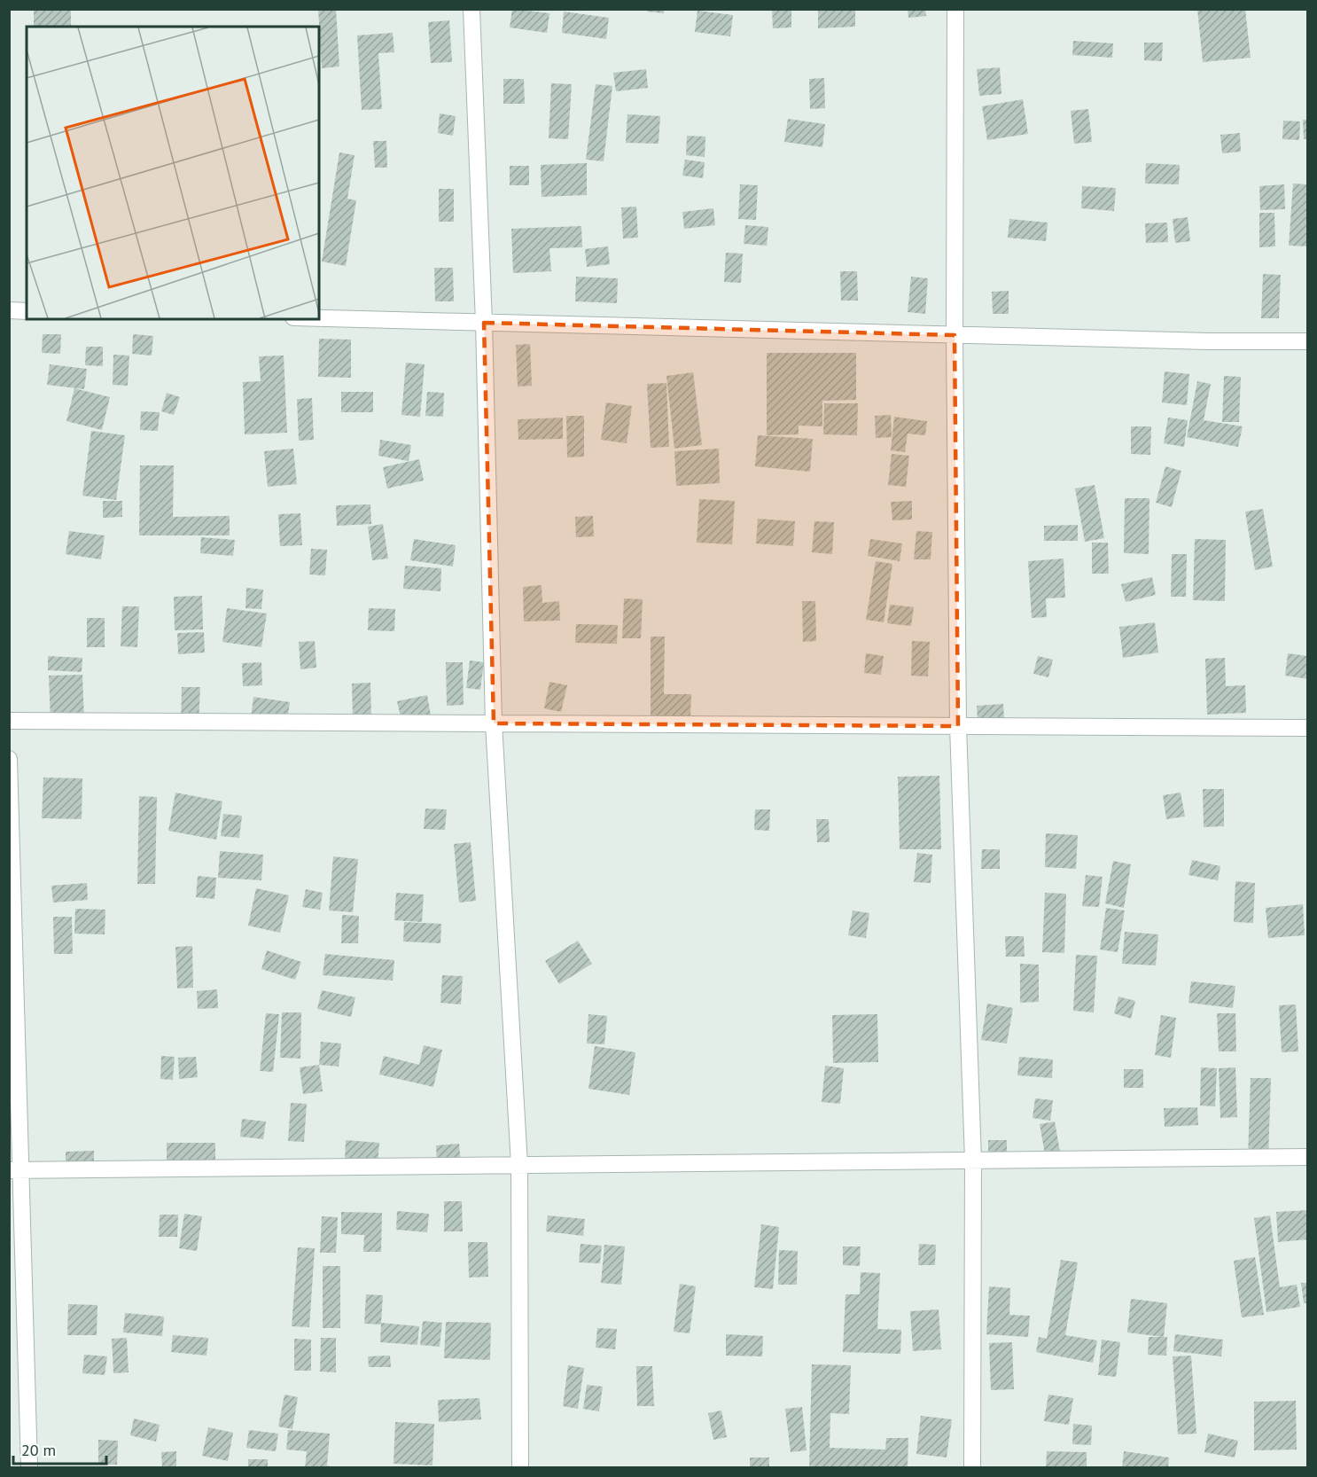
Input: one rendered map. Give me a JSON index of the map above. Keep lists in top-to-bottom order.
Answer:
{
  "scale_bar": "20 m"
}
